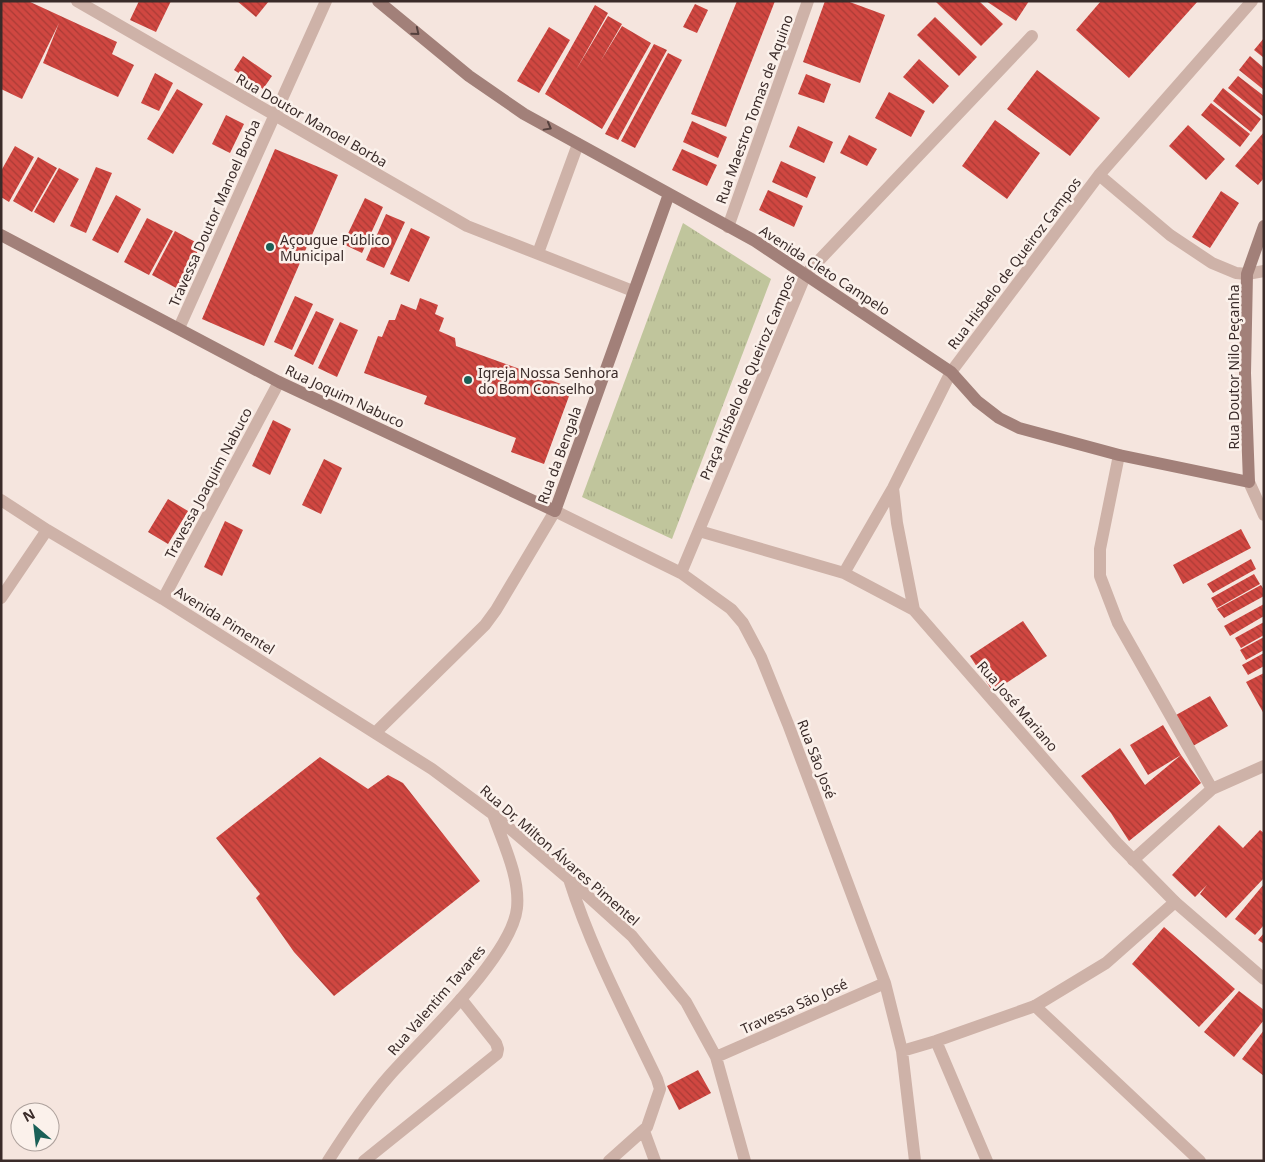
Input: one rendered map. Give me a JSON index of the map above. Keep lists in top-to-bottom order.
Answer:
{
  "streets": {
    "main road": [
      "Avenida Cleto Campelo",
      "Rua Doutor Nilo Peçanha",
      "Rua Joquim Nabuco",
      "Rua da Bengala"
    ],
    "street": [
      "Rua Maestro Tomas de Aquino",
      "Rua Doutor Manoel Borba",
      "Travessa Doutor Manoel Borba",
      "Rua Hisbelo de Queiroz Campos",
      "Praça Hisbelo de Queiroz Campos",
      "Travessa Joaquim Nabuco",
      "Avenida Pimentel",
      "Rua José Mariano",
      "Rua São José",
      "Rua Dr, Milton Álvares Pimentel",
      "Rua Valentim Tavares",
      "Travessa São José"
    ]
  },
  "crossings": [
    ["Rua Maestro Tomas de Aquino", "Avenida Cleto Campelo"],
    ["Rua Doutor Manoel Borba", "Travessa Doutor Manoel Borba"],
    ["Rua Doutor Manoel Borba", "Rua da Bengala"],
    ["Travessa Doutor Manoel Borba", "Rua Joquim Nabuco"],
    ["Rua Hisbelo de Queiroz Campos", "Avenida Cleto Campelo"],
    ["Rua Hisbelo de Queiroz Campos", "Rua José Mariano"],
    ["Avenida Cleto Campelo", "Rua Doutor Nilo Peçanha"],
    ["Avenida Cleto Campelo", "Praça Hisbelo de Queiroz Campos"],
    ["Avenida Cleto Campelo", "Rua da Bengala"],
    ["Praça Hisbelo de Queiroz Campos", "Rua Joquim Nabuco"],
    ["Praça Hisbelo de Queiroz Campos", "Rua José Mariano"],
    ["Praça Hisbelo de Queiroz Campos", "Rua São José"],
    ["Rua Joquim Nabuco", "Rua da Bengala"],
    ["Rua Joquim Nabuco", "Travessa Joaquim Nabuco"],
    ["Rua Joquim Nabuco", "Rua São José"],
    ["Rua da Bengala", "Avenida Pimentel"],
    ["Travessa Joaquim Nabuco", "Avenida Pimentel"],
    ["Avenida Pimentel", "Rua Dr, Milton Álvares Pimentel"],
    ["Rua São José", "Travessa São José"],
    ["Rua Dr, Milton Álvares Pimentel", "Rua Valentim Tavares"],
    ["Rua Dr, Milton Álvares Pimentel", "Travessa São José"]
  ],
  "places": ["Açougue Público Municipal", "Igreja Nossa Senhora do Bom Conselho"],
  "north": "top left"
}
